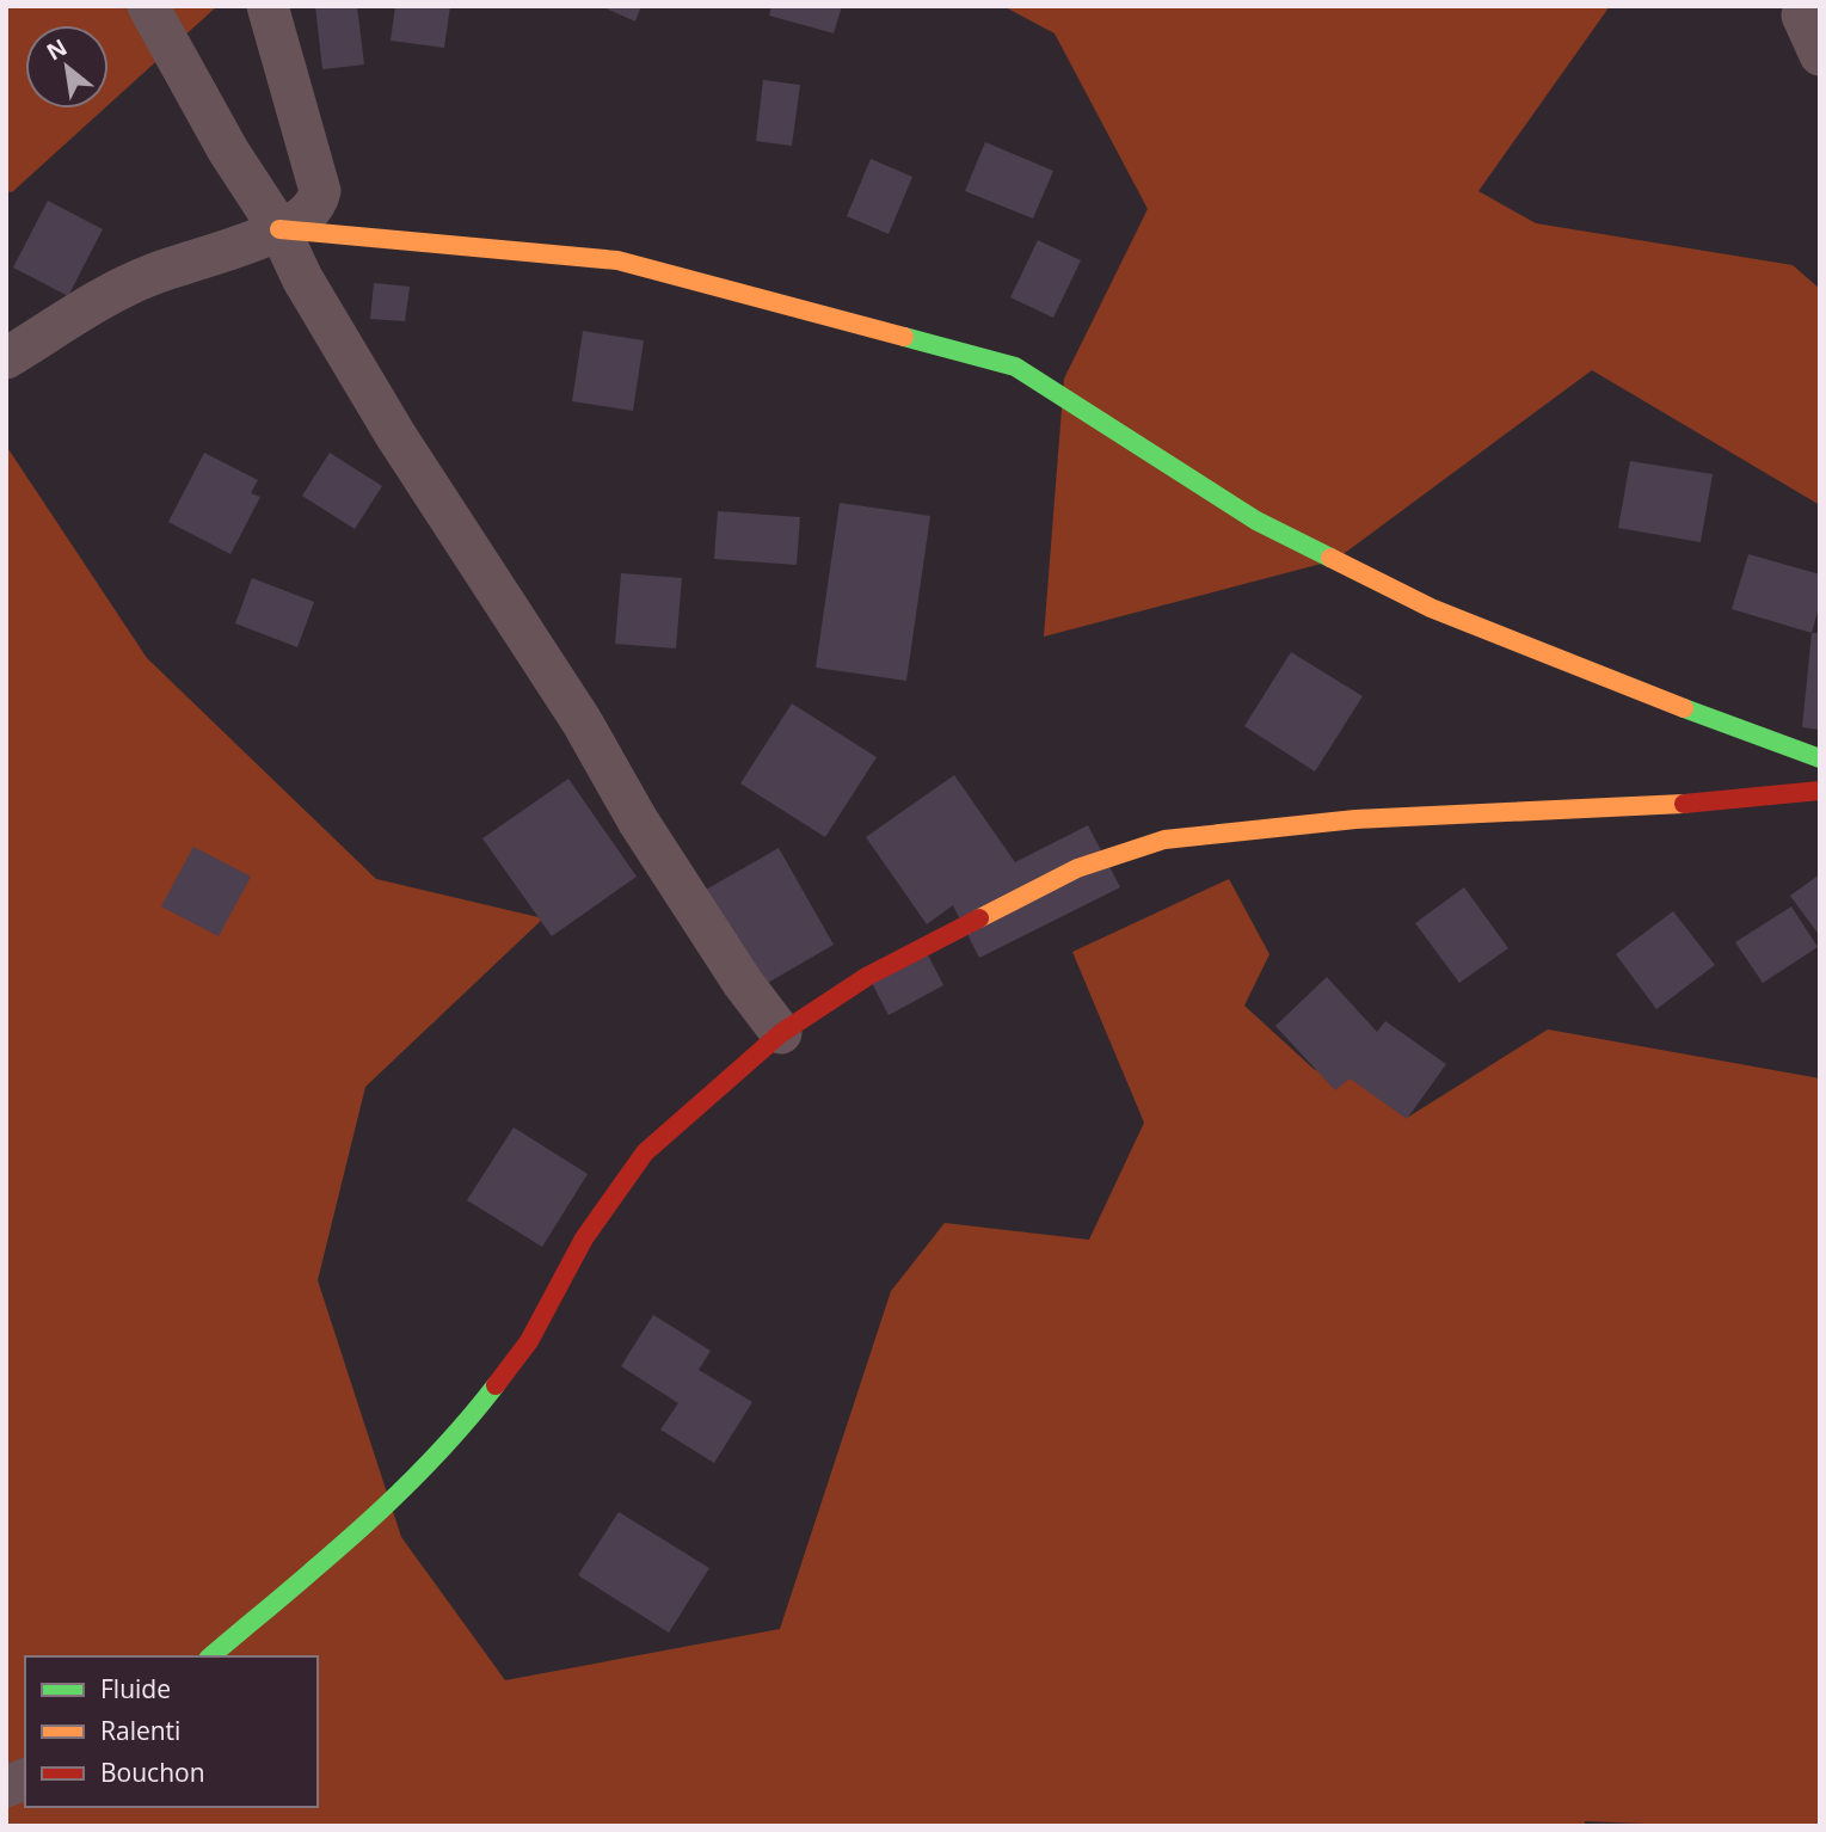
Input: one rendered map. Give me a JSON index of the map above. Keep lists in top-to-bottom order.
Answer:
{
  "legend": ["Fluide", "Ralenti", "Bouchon"],
  "north": "top left"
}
